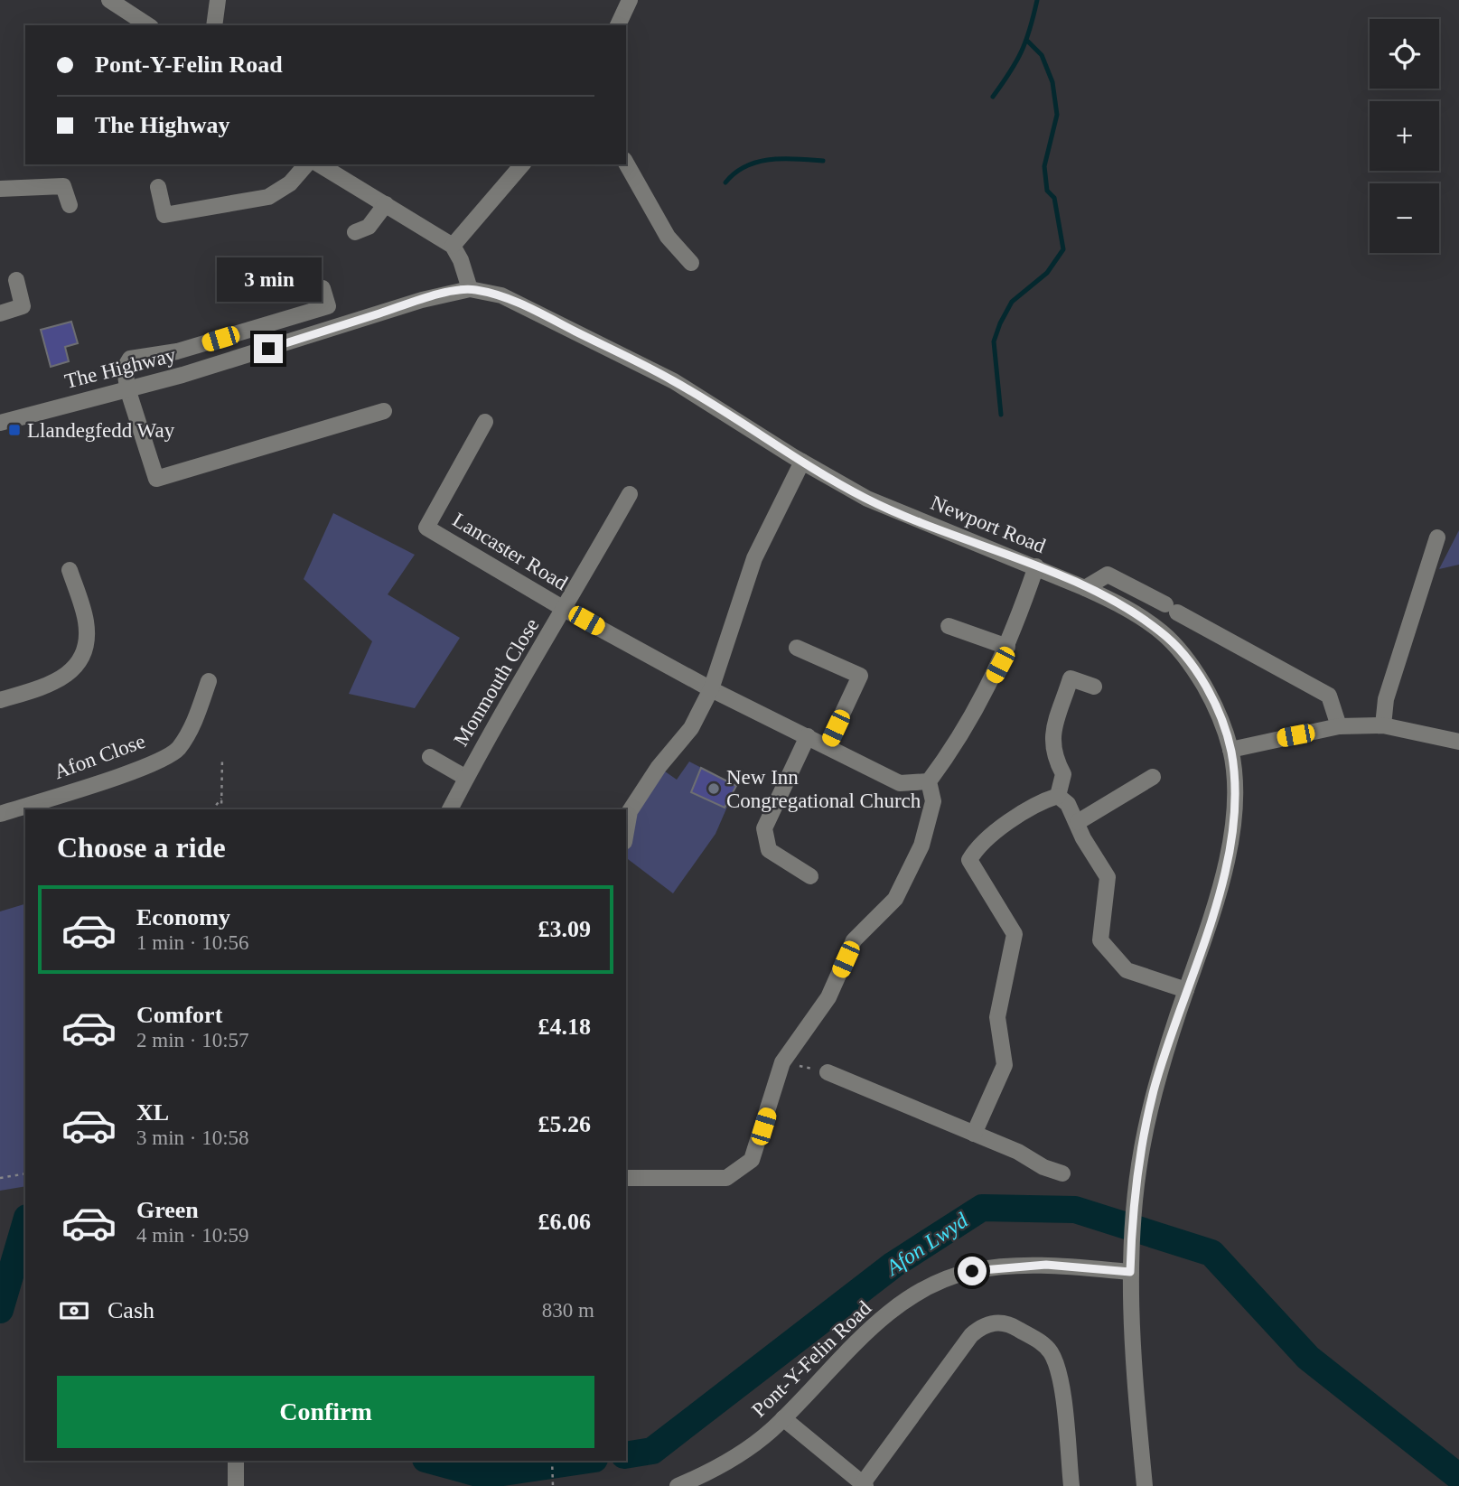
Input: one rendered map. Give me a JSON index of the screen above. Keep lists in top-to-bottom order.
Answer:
{
  "streets": {
    "street": [
      "The Highway",
      "Newport Road",
      "Lancaster Road",
      "Monmouth Close",
      "Afon Close",
      "Pont-Y-Felin Road"
    ]
  },
  "crossings": [
    ["The Highway", "Newport Road"],
    ["Newport Road", "Pont-Y-Felin Road"],
    ["Lancaster Road", "Monmouth Close"]
  ],
  "water": ["Afon Lwyd"],
  "places": {
    "transit": ["Llandegfedd Way"],
    "other": ["New Inn Congregational Church"]
  },
  "page": {
    "map_buttons": ["+", "−"],
    "banner": ["Pont-Y-Felin Road", "The Highway"],
    "bubble": "3 min",
    "heading": "Choose a ride",
    "list": [
      {
        "name": "Economy",
        "note": "1 min · 10:56",
        "value": "£3.09"
      },
      {
        "name": "Comfort",
        "note": "2 min · 10:57",
        "value": "£4.18"
      },
      {
        "name": "XL",
        "note": "3 min · 10:58",
        "value": "£5.26"
      },
      {
        "name": "Green",
        "note": "4 min · 10:59",
        "value": "£6.06"
      }
    ],
    "pay": ["Cash", "830 m"],
    "buttons": "Confirm"
  }
}
